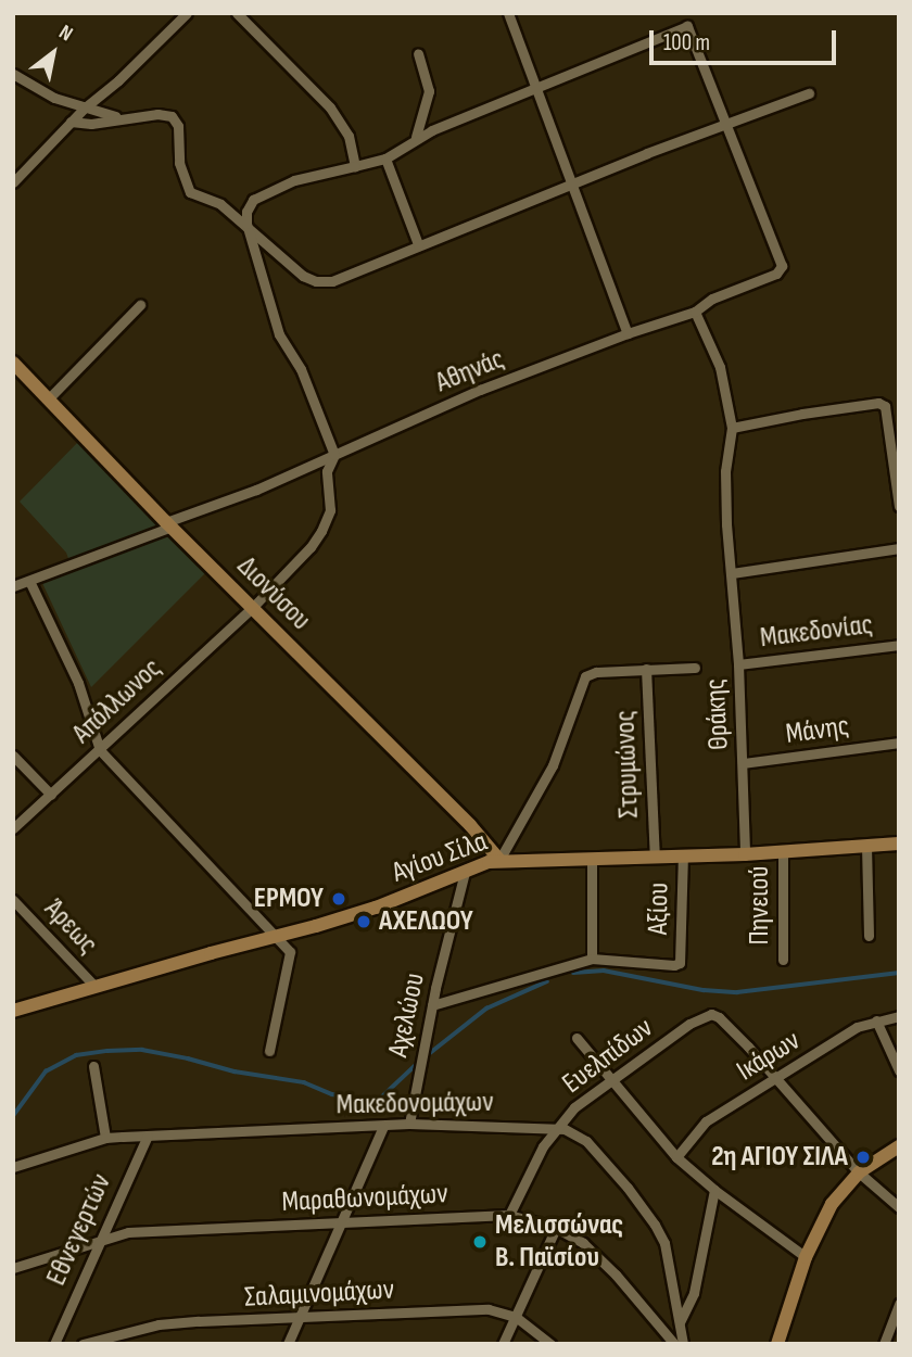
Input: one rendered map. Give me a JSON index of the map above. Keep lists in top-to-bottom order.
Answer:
{
  "streets": {
    "street": [
      "Αθηνάς",
      "Διονύσου",
      "Μακεδονίας",
      "Απόλλωνος",
      "Θράκης",
      "Μάνης",
      "Στρυμώνος",
      "Αγίου Σίλα",
      "Πηνειού",
      "Αξίου",
      "Άρεως",
      "Αχελώου",
      "Ευελπίδων",
      "Ικάρων",
      "Μακεδονομάχων",
      "Μαραθωνομάχων",
      "Εθνεγερτών",
      "Σαλαμινομάχων"
    ]
  },
  "crossings": [
    ["Αθηνάς", "Διονύσου"],
    ["Αθηνάς", "Απόλλωνος"],
    ["Αθηνάς", "Θράκης"],
    ["Διονύσου", "Απόλλωνος"],
    ["Διονύσου", "Αγίου Σίλα"],
    ["Μακεδονίας", "Θράκης"],
    ["Θράκης", "Μάνης"],
    ["Θράκης", "Αγίου Σίλα"],
    ["Στρυμώνος", "Αγίου Σίλα"],
    ["Αγίου Σίλα", "Πηνειού"],
    ["Αγίου Σίλα", "Αξίου"],
    ["Αγίου Σίλα", "Άρεως"],
    ["Αγίου Σίλα", "Αχελώου"],
    ["Αχελώου", "Μακεδονομάχων"],
    ["Ευελπίδων", "Ικάρων"],
    ["Ευελπίδων", "Μακεδονομάχων"],
    ["Ευελπίδων", "Μαραθωνομάχων"],
    ["Μακεδονομάχων", "Εθνεγερτών"],
    ["Μαραθωνομάχων", "Εθνεγερτών"]
  ],
  "places": [
    "ΕΡΜΟΥ",
    "ΑΧΕΛΩΟΥ",
    "2η ΑΓΙΟΥ ΣΙΛΑ",
    "Μελισσώνας B. Παϊσίου"
  ],
  "scale_bar": "100 m",
  "north": "top right"
}
